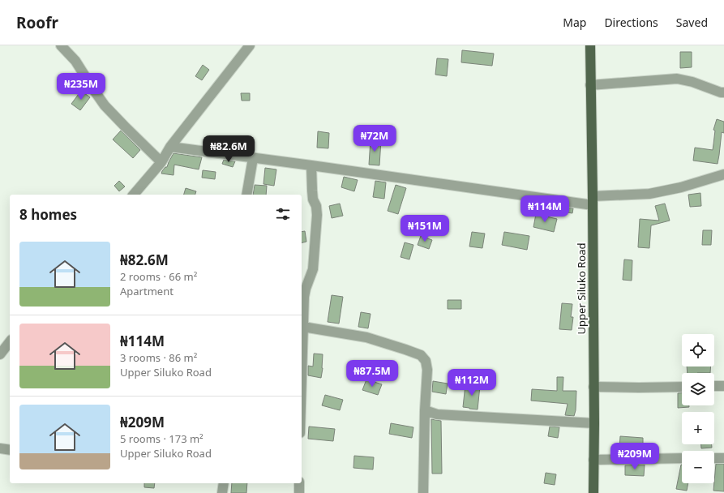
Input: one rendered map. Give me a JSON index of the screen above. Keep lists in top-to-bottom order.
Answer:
{
  "streets": {
    "main road": ["Upper Siluko Road"]
  },
  "page": {
    "header": "Roofr",
    "nav": ["Map", "Directions", "Saved"],
    "price": [
      "₦235M",
      "₦72M",
      "₦82.6M",
      "₦114M",
      "₦151M",
      "₦87.5M",
      "₦112M",
      "₦209M"
    ],
    "heading": "8 homes",
    "list": [
      {
        "name": "₦82.6M",
        "note": "2 rooms · 66 m² · Apartment"
      },
      {
        "name": "₦114M",
        "note": "3 rooms · 86 m² · Upper Siluko Road"
      },
      {
        "name": "₦209M",
        "note": "5 rooms · 173 m² · Upper Siluko Road"
      }
    ],
    "map_buttons": ["+", "−"]
  }
}
